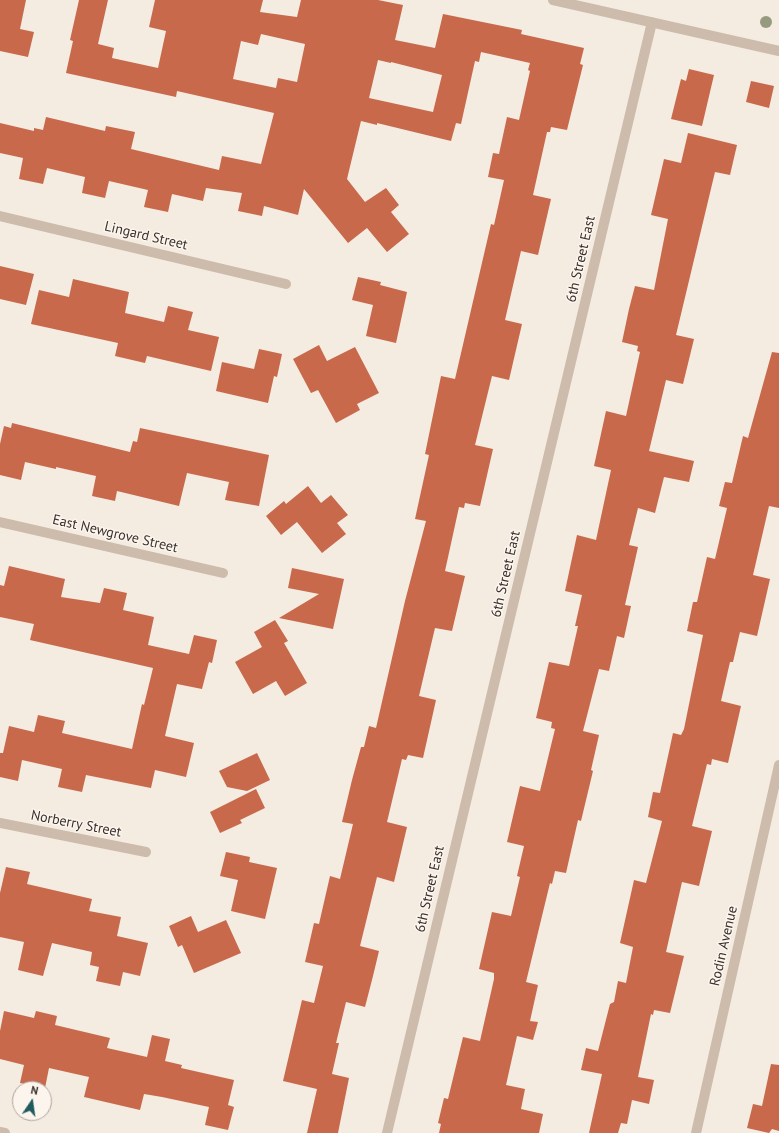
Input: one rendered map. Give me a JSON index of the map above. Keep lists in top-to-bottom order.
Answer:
{
  "streets": {
    "street": [
      "Lingard Street",
      "6th Street East",
      "East Newgrove Street",
      "Norberry Street",
      "Rodin Avenue"
    ]
  },
  "north": "top"
}
